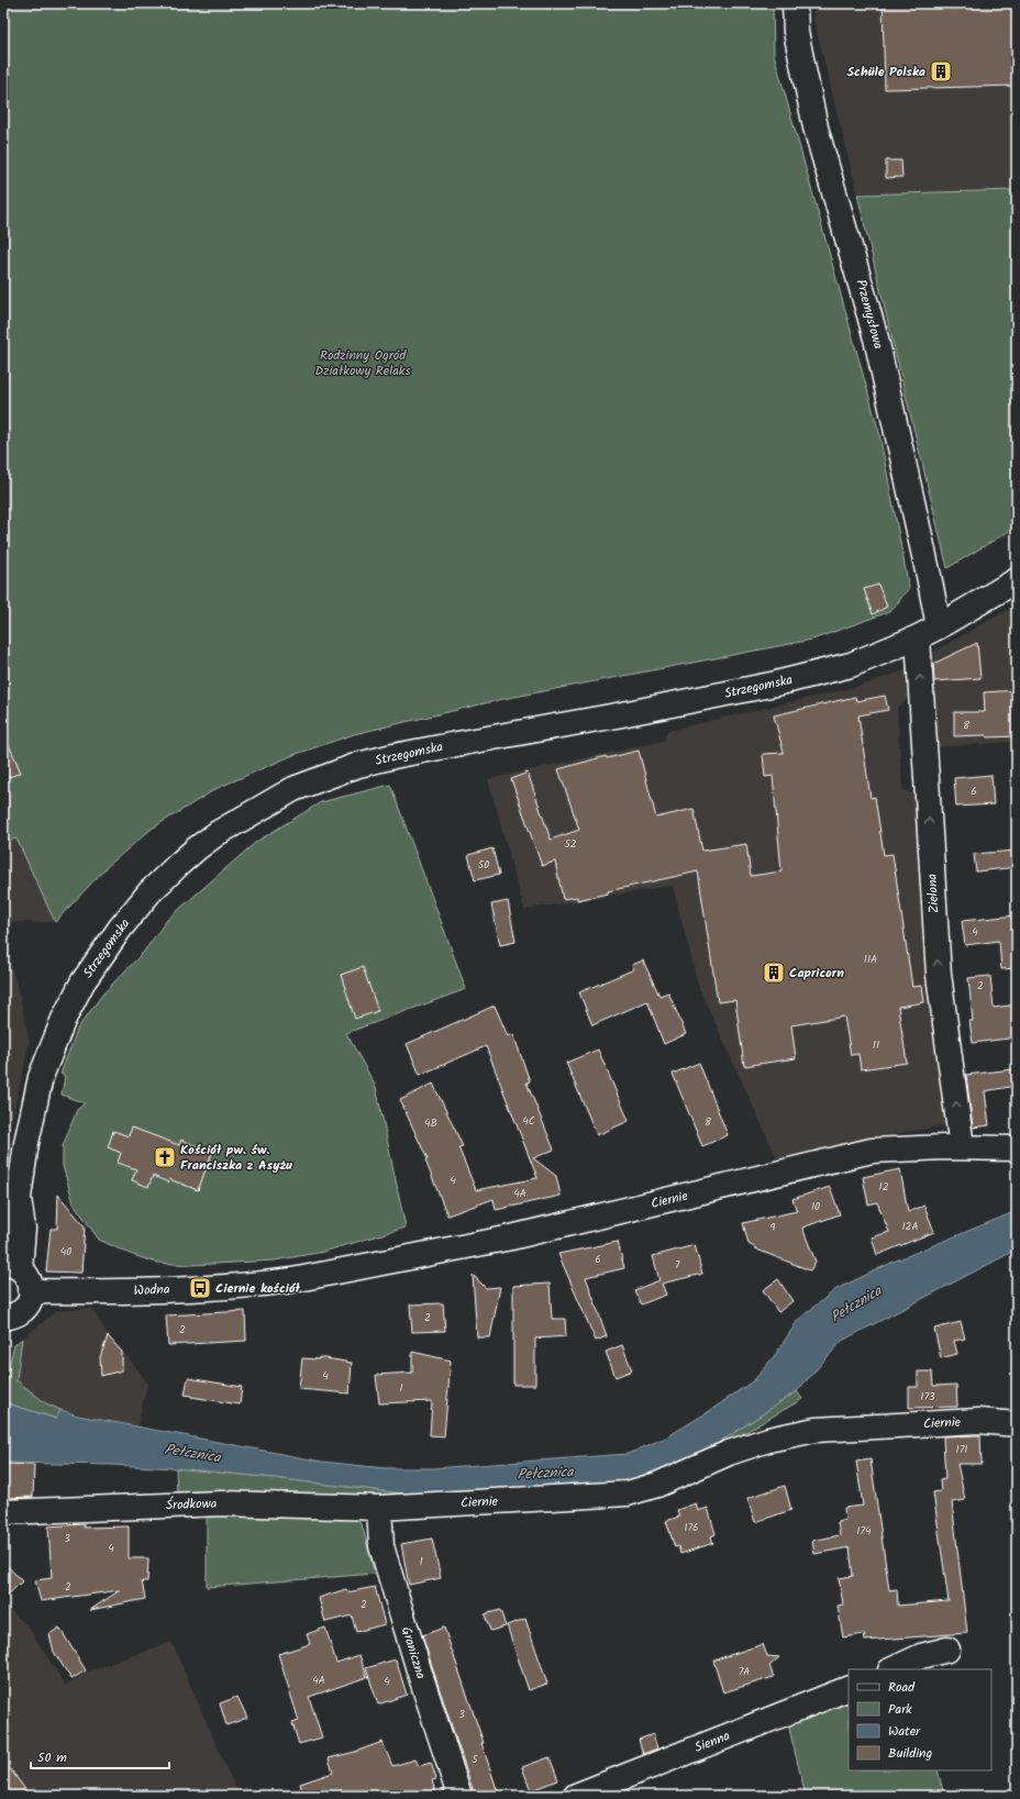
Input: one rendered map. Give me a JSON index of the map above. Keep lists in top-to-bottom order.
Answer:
{
  "streets": {
    "street": [
      "Przemysłowa",
      "Strzegomska",
      "Zielona",
      "Ciernie",
      "Wodna",
      "Środkowa",
      "Graniczna",
      "Sienna"
    ]
  },
  "crossings": [
    ["Przemysłowa", "Strzegomska"],
    ["Przemysłowa", "Zielona"],
    ["Strzegomska", "Zielona"],
    ["Zielona", "Ciernie"],
    ["Ciernie", "Wodna"],
    ["Ciernie", "Środkowa"],
    ["Ciernie", "Graniczna"],
    ["Środkowa", "Graniczna"]
  ],
  "one_way": ["Zielona"],
  "water": ["Pełcznica"],
  "parks": ["Rodzinny Ogród Działkowy Relaks"],
  "places": {
    "building": ["Schüle Polska", "Capricorn"],
    "church": ["Kościół pw. św. Franciszka z Asyżu"],
    "bus stop": ["Ciernie kościół"]
  },
  "house_numbers": [
    "8",
    "6",
    "52",
    "50",
    "4",
    "11A",
    "2",
    "11",
    "4C",
    "8",
    "4B",
    "4",
    "12",
    "4A",
    "10",
    "12A",
    "9",
    "40",
    "6",
    "7",
    "2",
    "2",
    "4",
    "1",
    "173",
    "171",
    "176",
    "174",
    "3",
    "4",
    "1",
    "2",
    "2",
    "7A",
    "4A",
    "4",
    "3",
    "5"
  ],
  "legend": [
    "Road",
    "Park",
    "Water",
    "Building"
  ],
  "scale_bar": "50 m"
}
